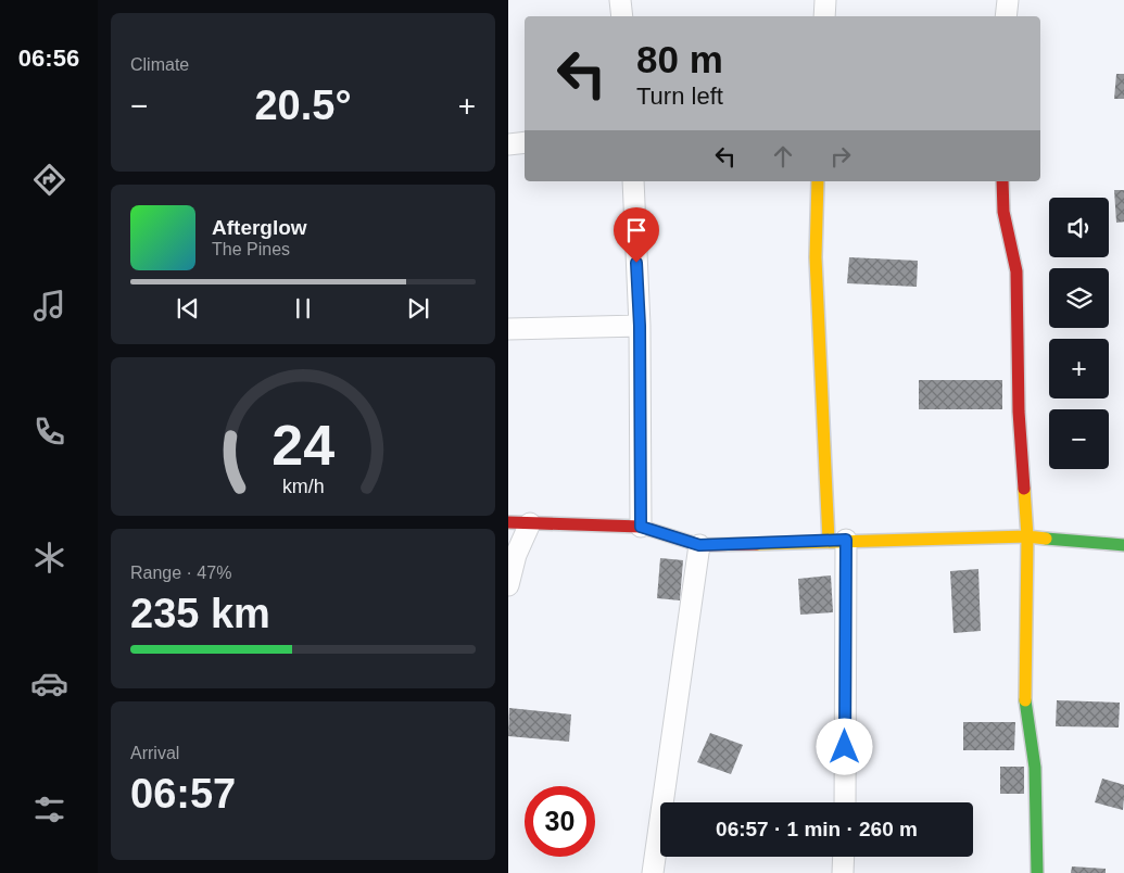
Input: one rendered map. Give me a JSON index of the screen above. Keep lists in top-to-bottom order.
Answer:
{
  "page": {
    "tabs": "06:56",
    "tile": [
      "Climate",
      ["Range · 47%", "235 km"],
      ["Arrival", "06:57"]
    ],
    "turn": ["80 m", "Turn left"],
    "heat": ["−", "20.5°", "+"],
    "map_buttons": ["+", "−"],
    "song": ["Afterglow", "The Pines"],
    "limit": "30",
    "trip": "06:57 · 1 min · 260 m",
    "gauge": ["24", "km/h"]
  }
}
